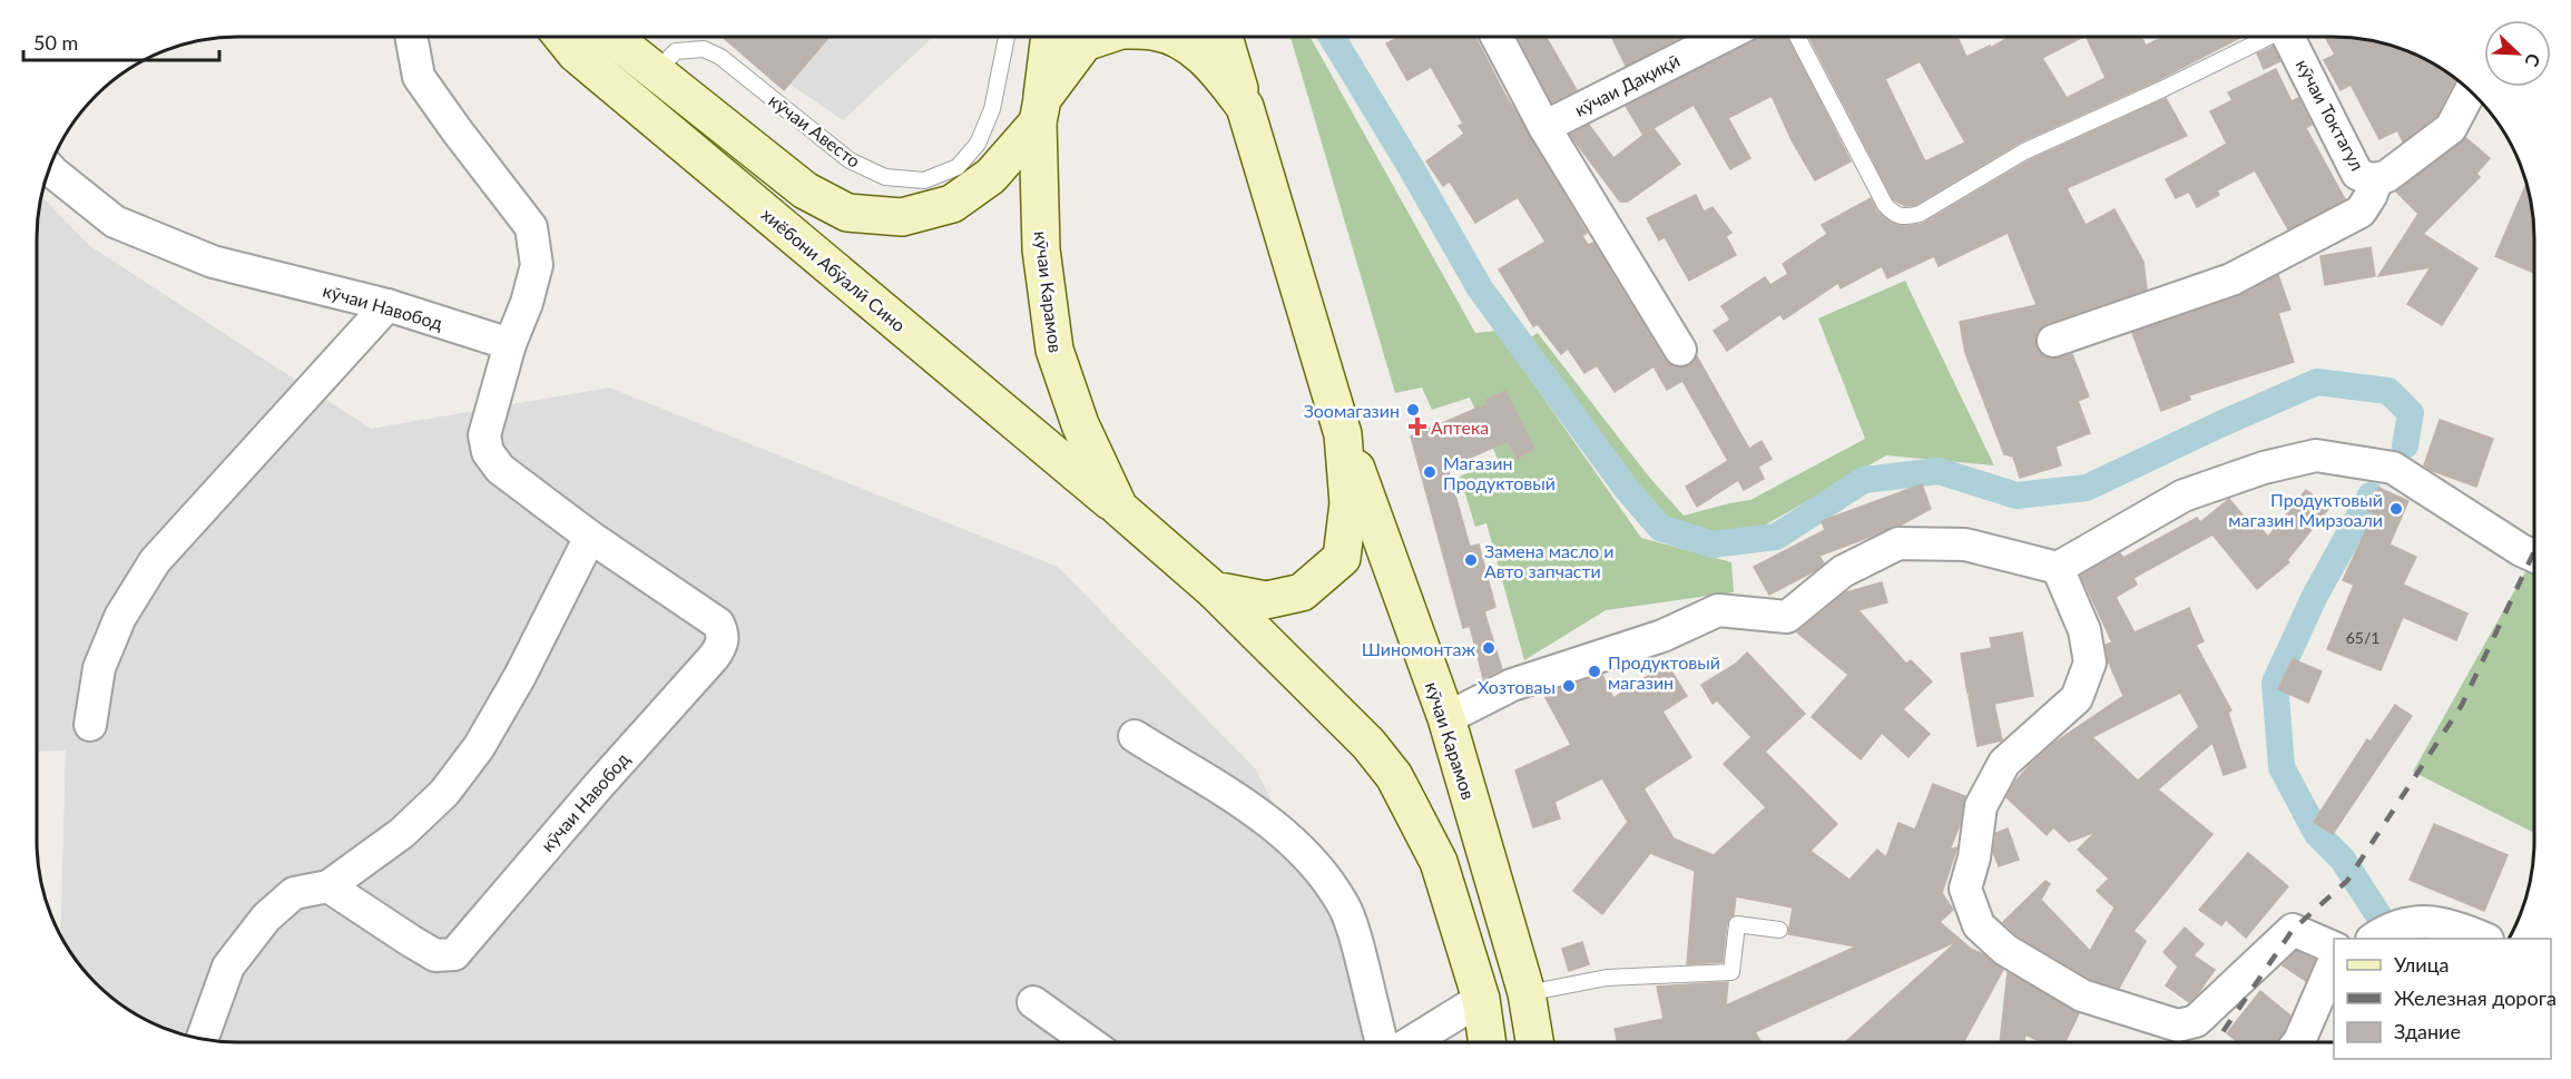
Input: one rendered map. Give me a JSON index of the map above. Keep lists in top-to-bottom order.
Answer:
{
  "streets": {
    "main road": ["хиёбони Абӯалӣ Сино", "кӯчаи Карамов"],
    "street": ["кӯчаи Дақиқӣ", "кӯчаи Токтагул", "кӯчаи Навобод"],
    "lane": ["кӯчаи Авесто"]
  },
  "crossings": [
    ["хиёбони Абӯалӣ Сино", "кӯчаи Карамов"]
  ],
  "places": {
    "other": [
      "Зоомагазин",
      "Магазин Продуктовый",
      "Продуктовый магазин Мирзоали",
      "Замена масло и Авто запчасти",
      "Шиномонтаж",
      "Продуктовый магазин",
      "Хозтоваы"
    ],
    "health": ["Аптека"]
  },
  "house_numbers": ["65/1"],
  "legend": ["Улица", "Железная дорога", "Здание"],
  "scale_bar": "50 m",
  "north": "bottom right"
}
